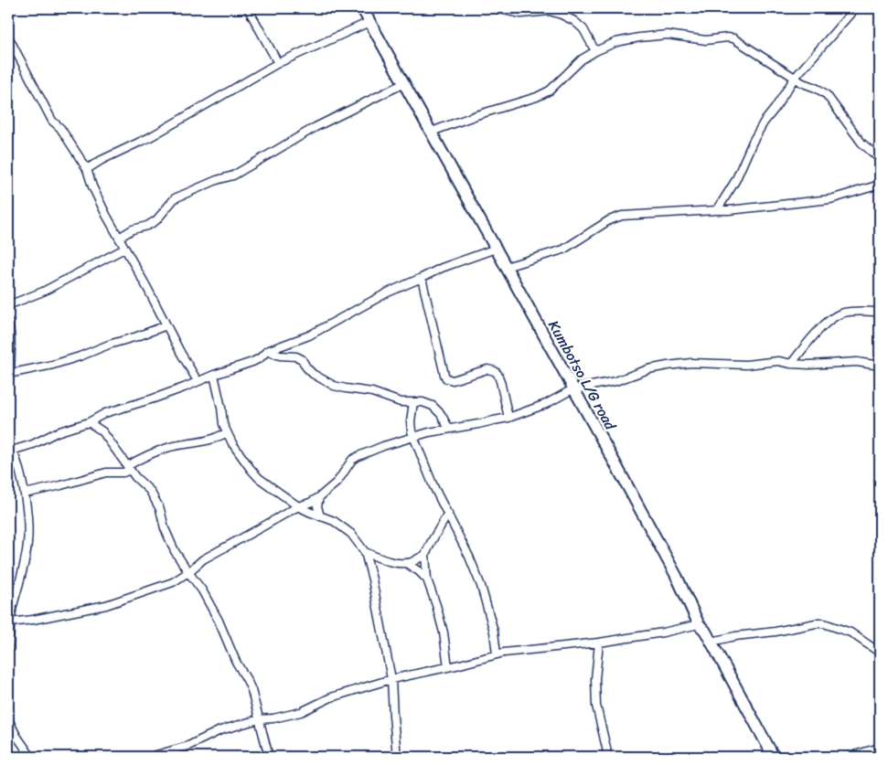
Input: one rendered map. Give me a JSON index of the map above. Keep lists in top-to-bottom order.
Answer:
{
  "streets": {
    "main road": ["Kumbotso L/G road"]
  }
}
